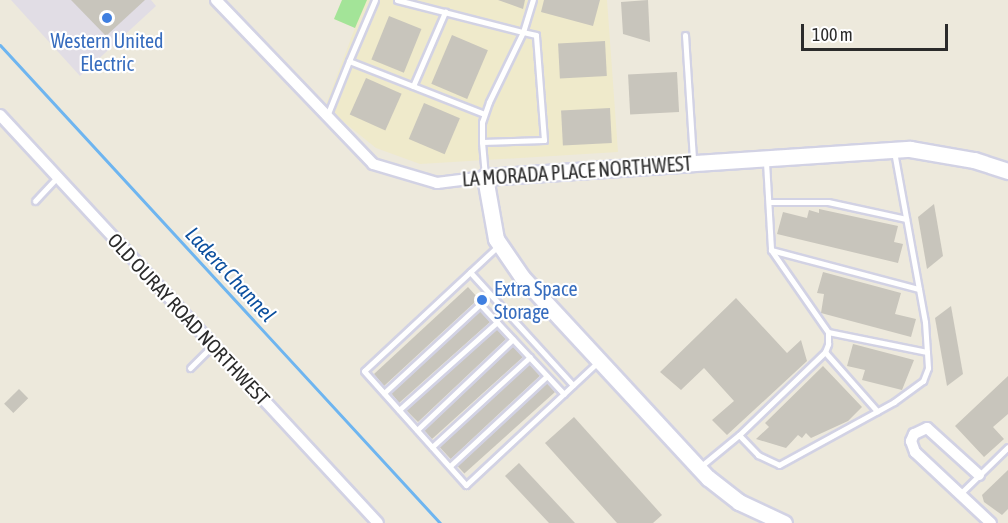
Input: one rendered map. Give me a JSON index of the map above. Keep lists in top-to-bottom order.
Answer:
{
  "streets": {
    "street": ["LA MORADA PLACE NORTHWEST", "OLD OURAY ROAD NORTHWEST"]
  },
  "water": ["Ladera Channel"],
  "places": ["Western United Electric", "Extra Space Storage"],
  "scale_bar": "100 m"
}
